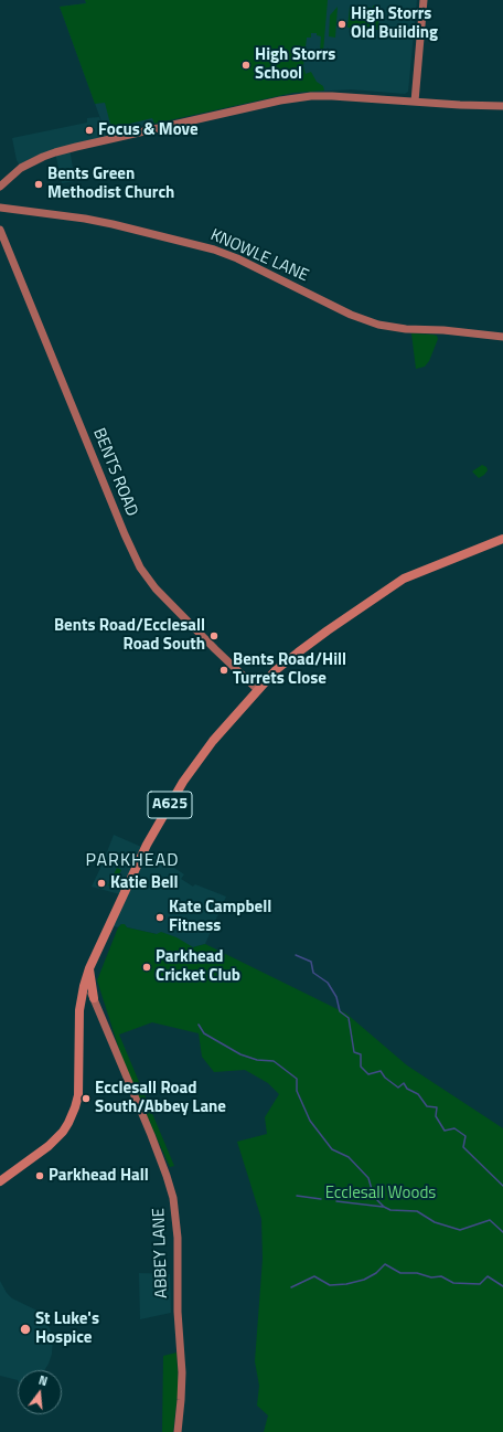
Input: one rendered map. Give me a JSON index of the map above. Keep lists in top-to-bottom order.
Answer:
{
  "streets": {
    "main road": ["A625"],
    "street": ["KNOWLE LANE", "BENTS ROAD", "ABBEY LANE"]
  },
  "crossings": [
    ["BENTS ROAD", "A625"],
    ["A625", "ABBEY LANE"]
  ],
  "districts": ["PARKHEAD"],
  "parks": ["Ecclesall Woods"],
  "places": [
    "High Storrs Old Building",
    "High Storrs School",
    "Focus & Move",
    "Bents Green Methodist Church",
    "Bents Road/Ecclesall Road South",
    "Bents Road/Hill Turrets Close",
    "Katie Bell",
    "Kate Campbell Fitness",
    "Parkhead Cricket Club",
    "Ecclesall Road South/Abbey Lane",
    "Parkhead Hall",
    "St Luke's Hospice"
  ],
  "north": "top"
}
